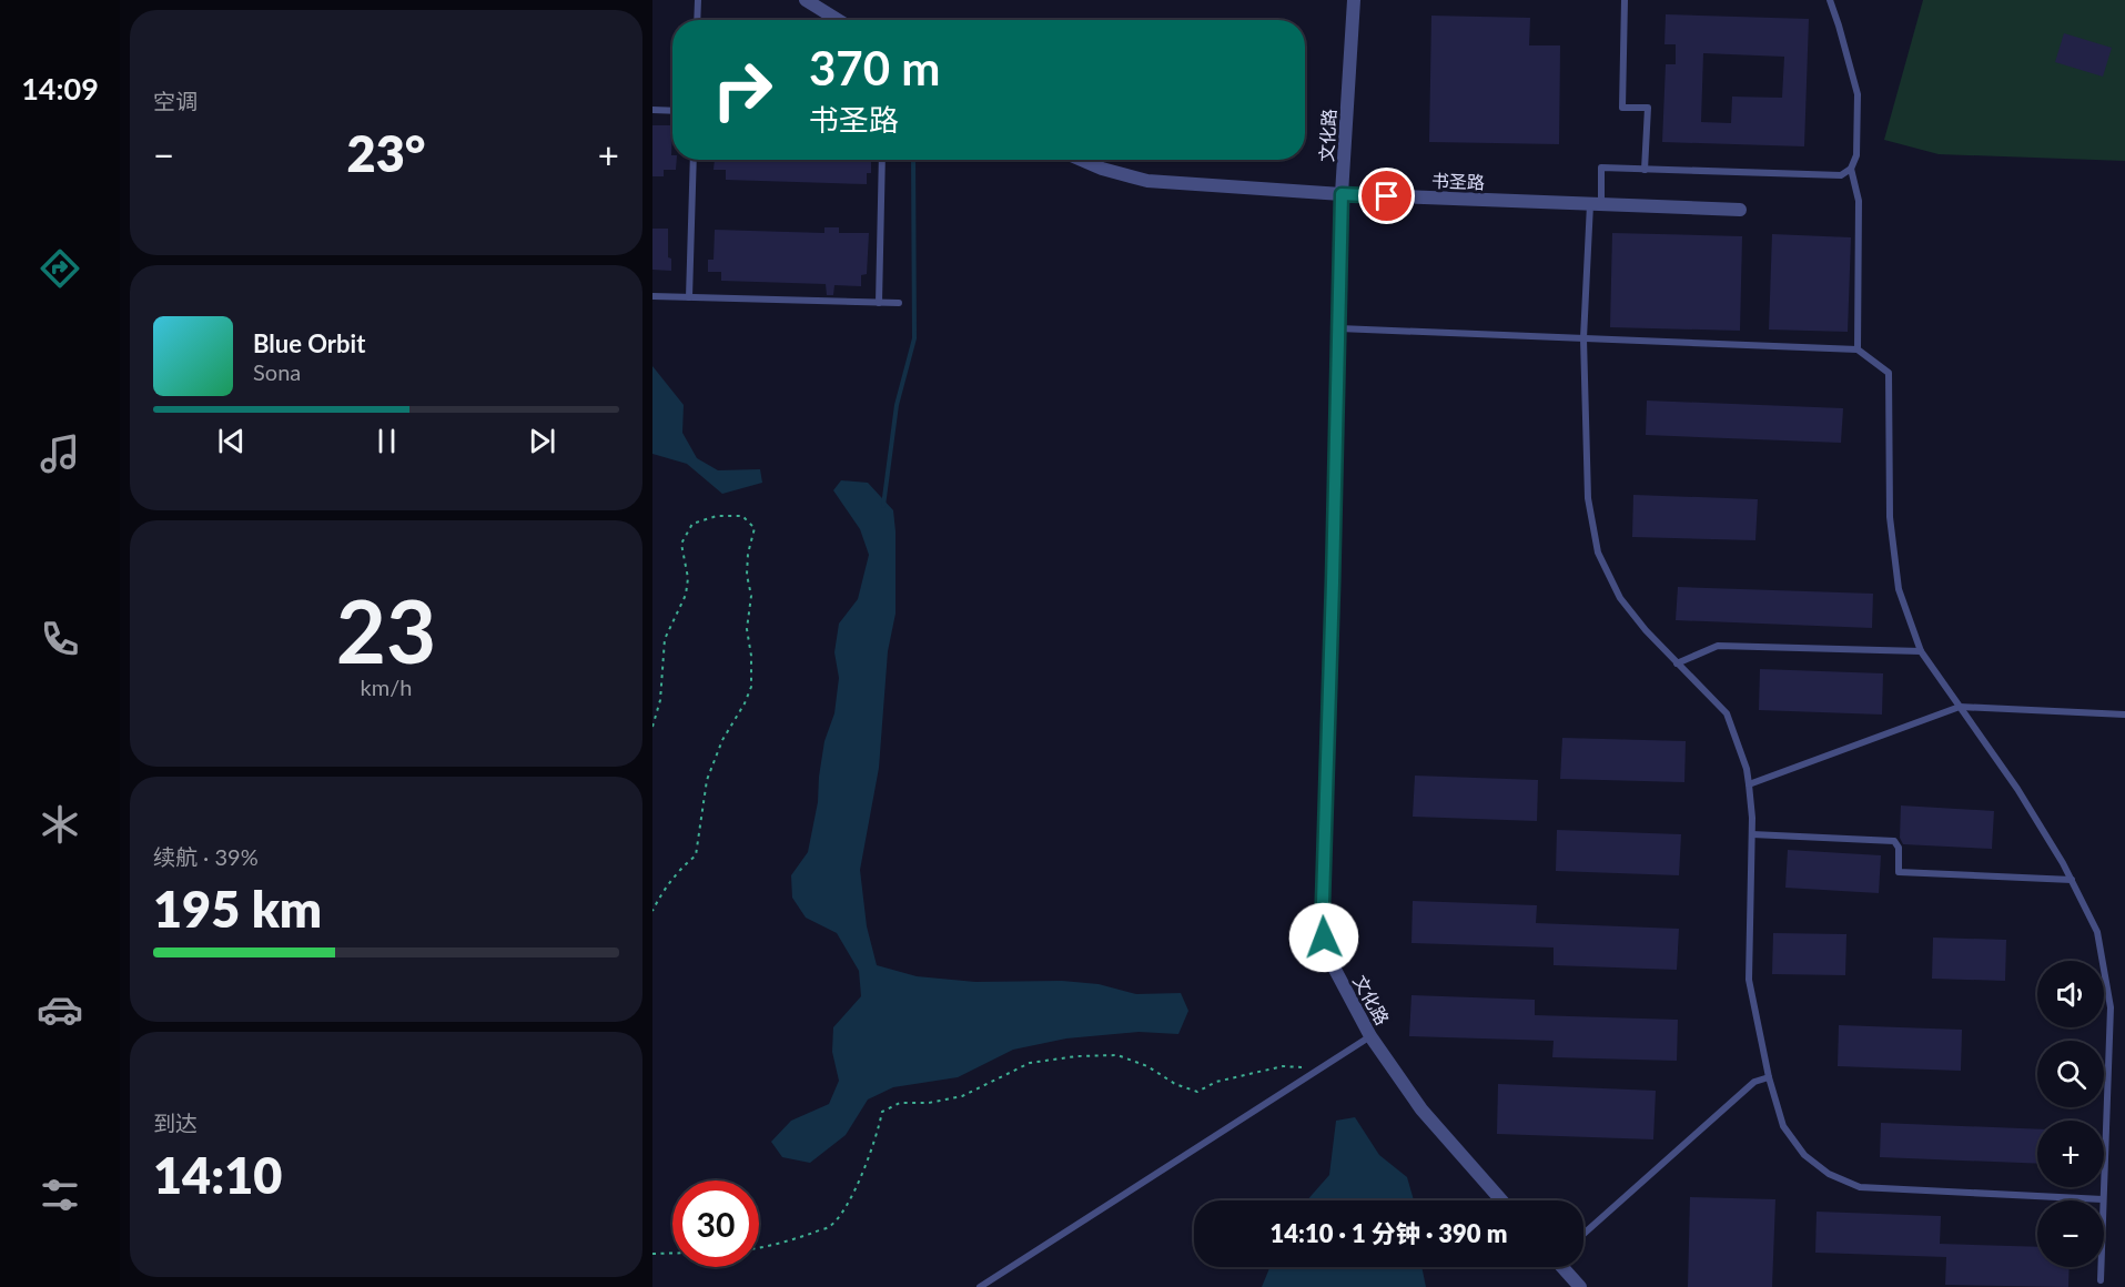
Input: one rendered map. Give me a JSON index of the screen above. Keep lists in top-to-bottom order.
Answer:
{
  "streets": {
    "street": ["文化路", "书圣路"]
  },
  "crossings": [
    ["文化路", "书圣路"]
  ],
  "page": {
    "tabs": "14:09",
    "tile": [
      "空调",
      ["23", "km/h"],
      ["续航 · 39%", "195 km"],
      ["到达", "14:10"]
    ],
    "turn": ["370 m", "书圣路"],
    "heat": ["−", "23°", "+"],
    "song": ["Blue Orbit", "Sona"],
    "map_buttons": ["+", "−"],
    "limit": "30",
    "trip": "14:10 · 1 分钟 · 390 m"
  }
}
